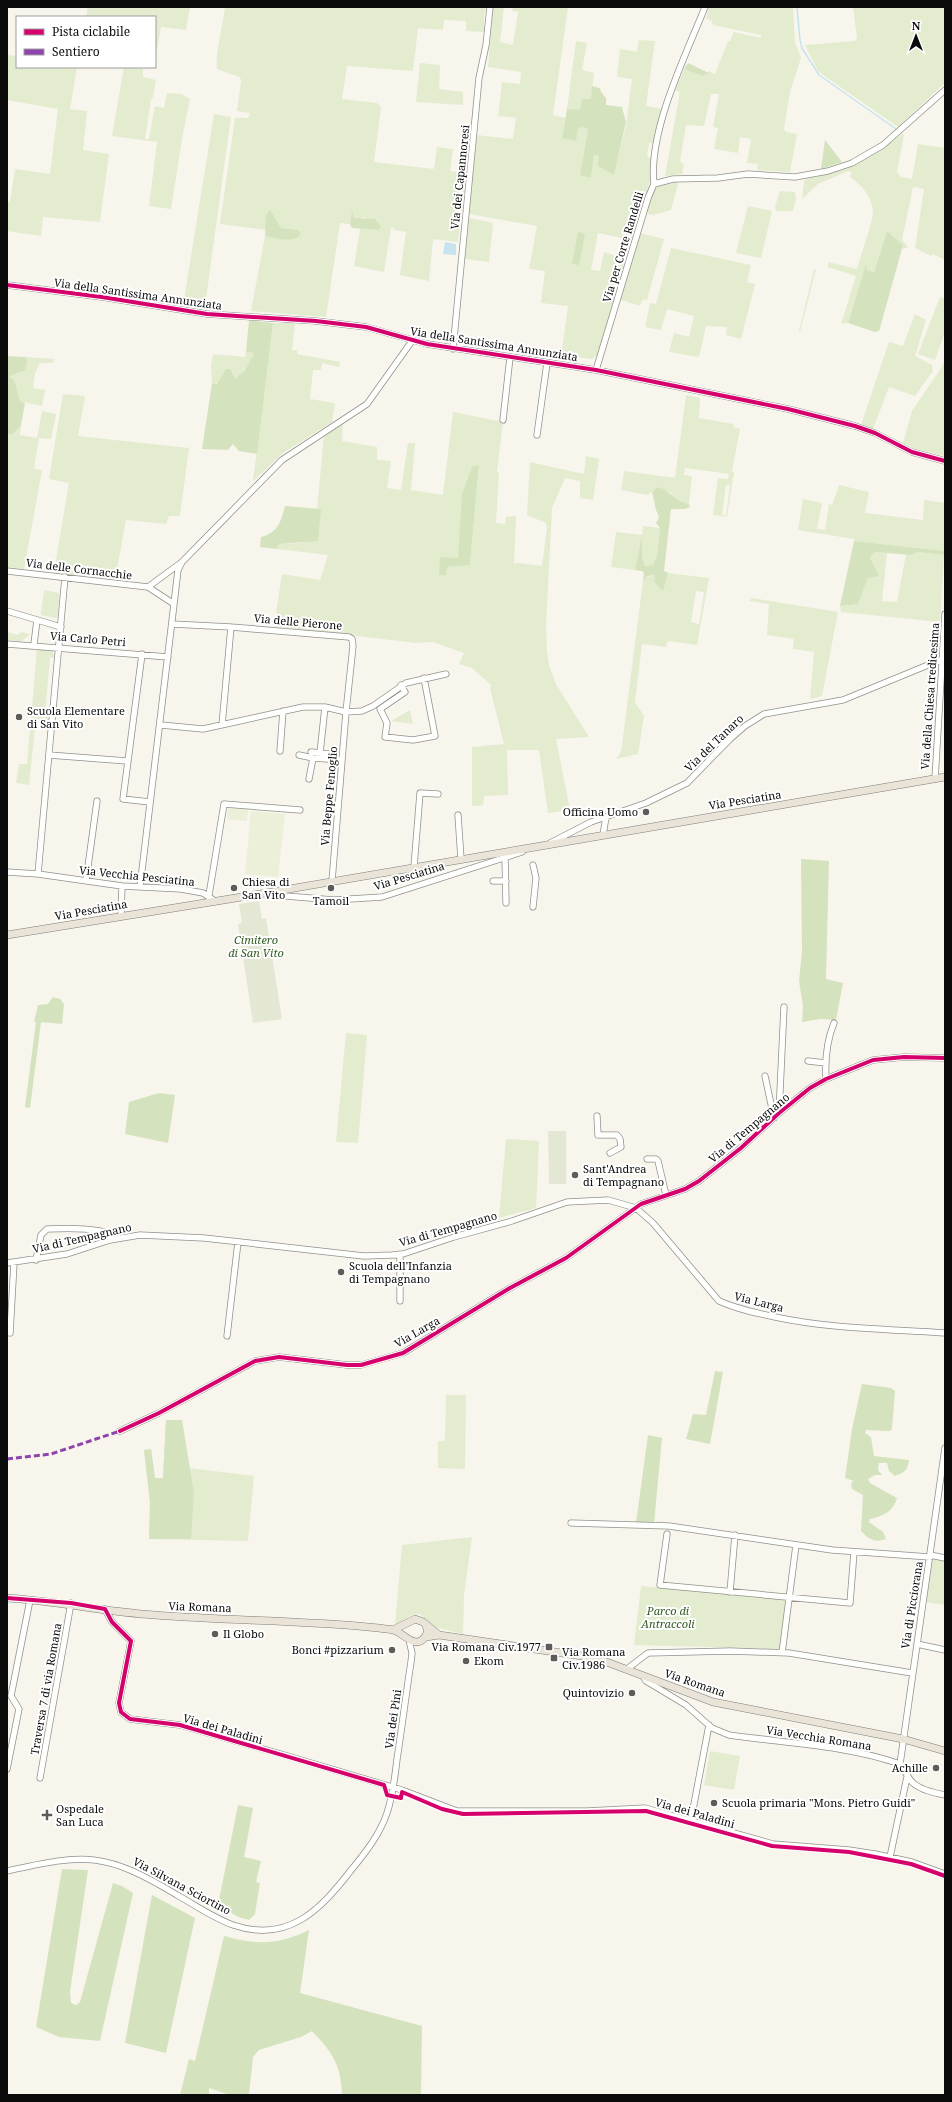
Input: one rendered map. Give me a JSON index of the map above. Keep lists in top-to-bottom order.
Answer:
{
  "streets": {
    "main road": ["Via Pesciatina", "Via Romana"],
    "street": [
      "Via dei Capannoresi",
      "Via per Corte Randelli",
      "Via della Santissima Annunziata",
      "Via delle Cornacchie",
      "Via delle Pierone",
      "Via Carlo Petri",
      "Via della Chiesa tredicesima",
      "Via del Tanaro",
      "Via Beppe Fenoglio",
      "Via Vecchia Pesciatina",
      "Via di Tempagnano",
      "Via Larga",
      "Via di Picciorana",
      "Traversa 7 di via Romana",
      "Via dei Pini",
      "Via dei Paladini",
      "Via Vecchia Romana",
      "Via Silvana Sciortino"
    ]
  },
  "crossings": [
    ["Via dei Capannoresi", "Via della Santissima Annunziata"],
    ["Via per Corte Randelli", "Via della Santissima Annunziata"],
    ["Via delle Pierone", "Via Beppe Fenoglio"],
    ["Via della Chiesa tredicesima", "Via del Tanaro"],
    ["Via della Chiesa tredicesima", "Via Pesciatina"],
    ["Via del Tanaro", "Via Pesciatina"],
    ["Via Beppe Fenoglio", "Via Pesciatina"],
    ["Via Pesciatina", "Via Vecchia Pesciatina"],
    ["Via di Tempagnano", "Via Larga"],
    ["Via di Picciorana", "Via Romana"],
    ["Via di Picciorana", "Via Vecchia Romana"],
    ["Via Romana", "Traversa 7 di via Romana"],
    ["Via Romana", "Via dei Paladini"],
    ["Via Romana", "Via Vecchia Romana"],
    ["Via dei Pini", "Via dei Paladini"],
    ["Via dei Pini", "Via Silvana Sciortino"],
    ["Via dei Paladini", "Via Silvana Sciortino"]
  ],
  "parks": ["Cimitero di San Vito", "Parco di Antraccoli"],
  "places": {
    "other": [
      "Scuola Elementare di San Vito",
      "Officina Uomo",
      "Chiesa di San Vito",
      "Tamoil",
      "Sant'Andrea di Tempagnano",
      "Scuola dell'Infanzia di Tempagnano",
      "Il Globo",
      "Bonci #pizzarium",
      "Ekom",
      "Quintovizio",
      "Achille",
      "Scuola primaria \"Mons. Pietro Guidi\""
    ],
    "transit": ["Via Romana Civ.1977", "Via Romana Civ.1986"],
    "health": ["Ospedale San Luca"]
  },
  "legend": ["Pista ciclabile", "Sentiero"],
  "north": "top"
}
